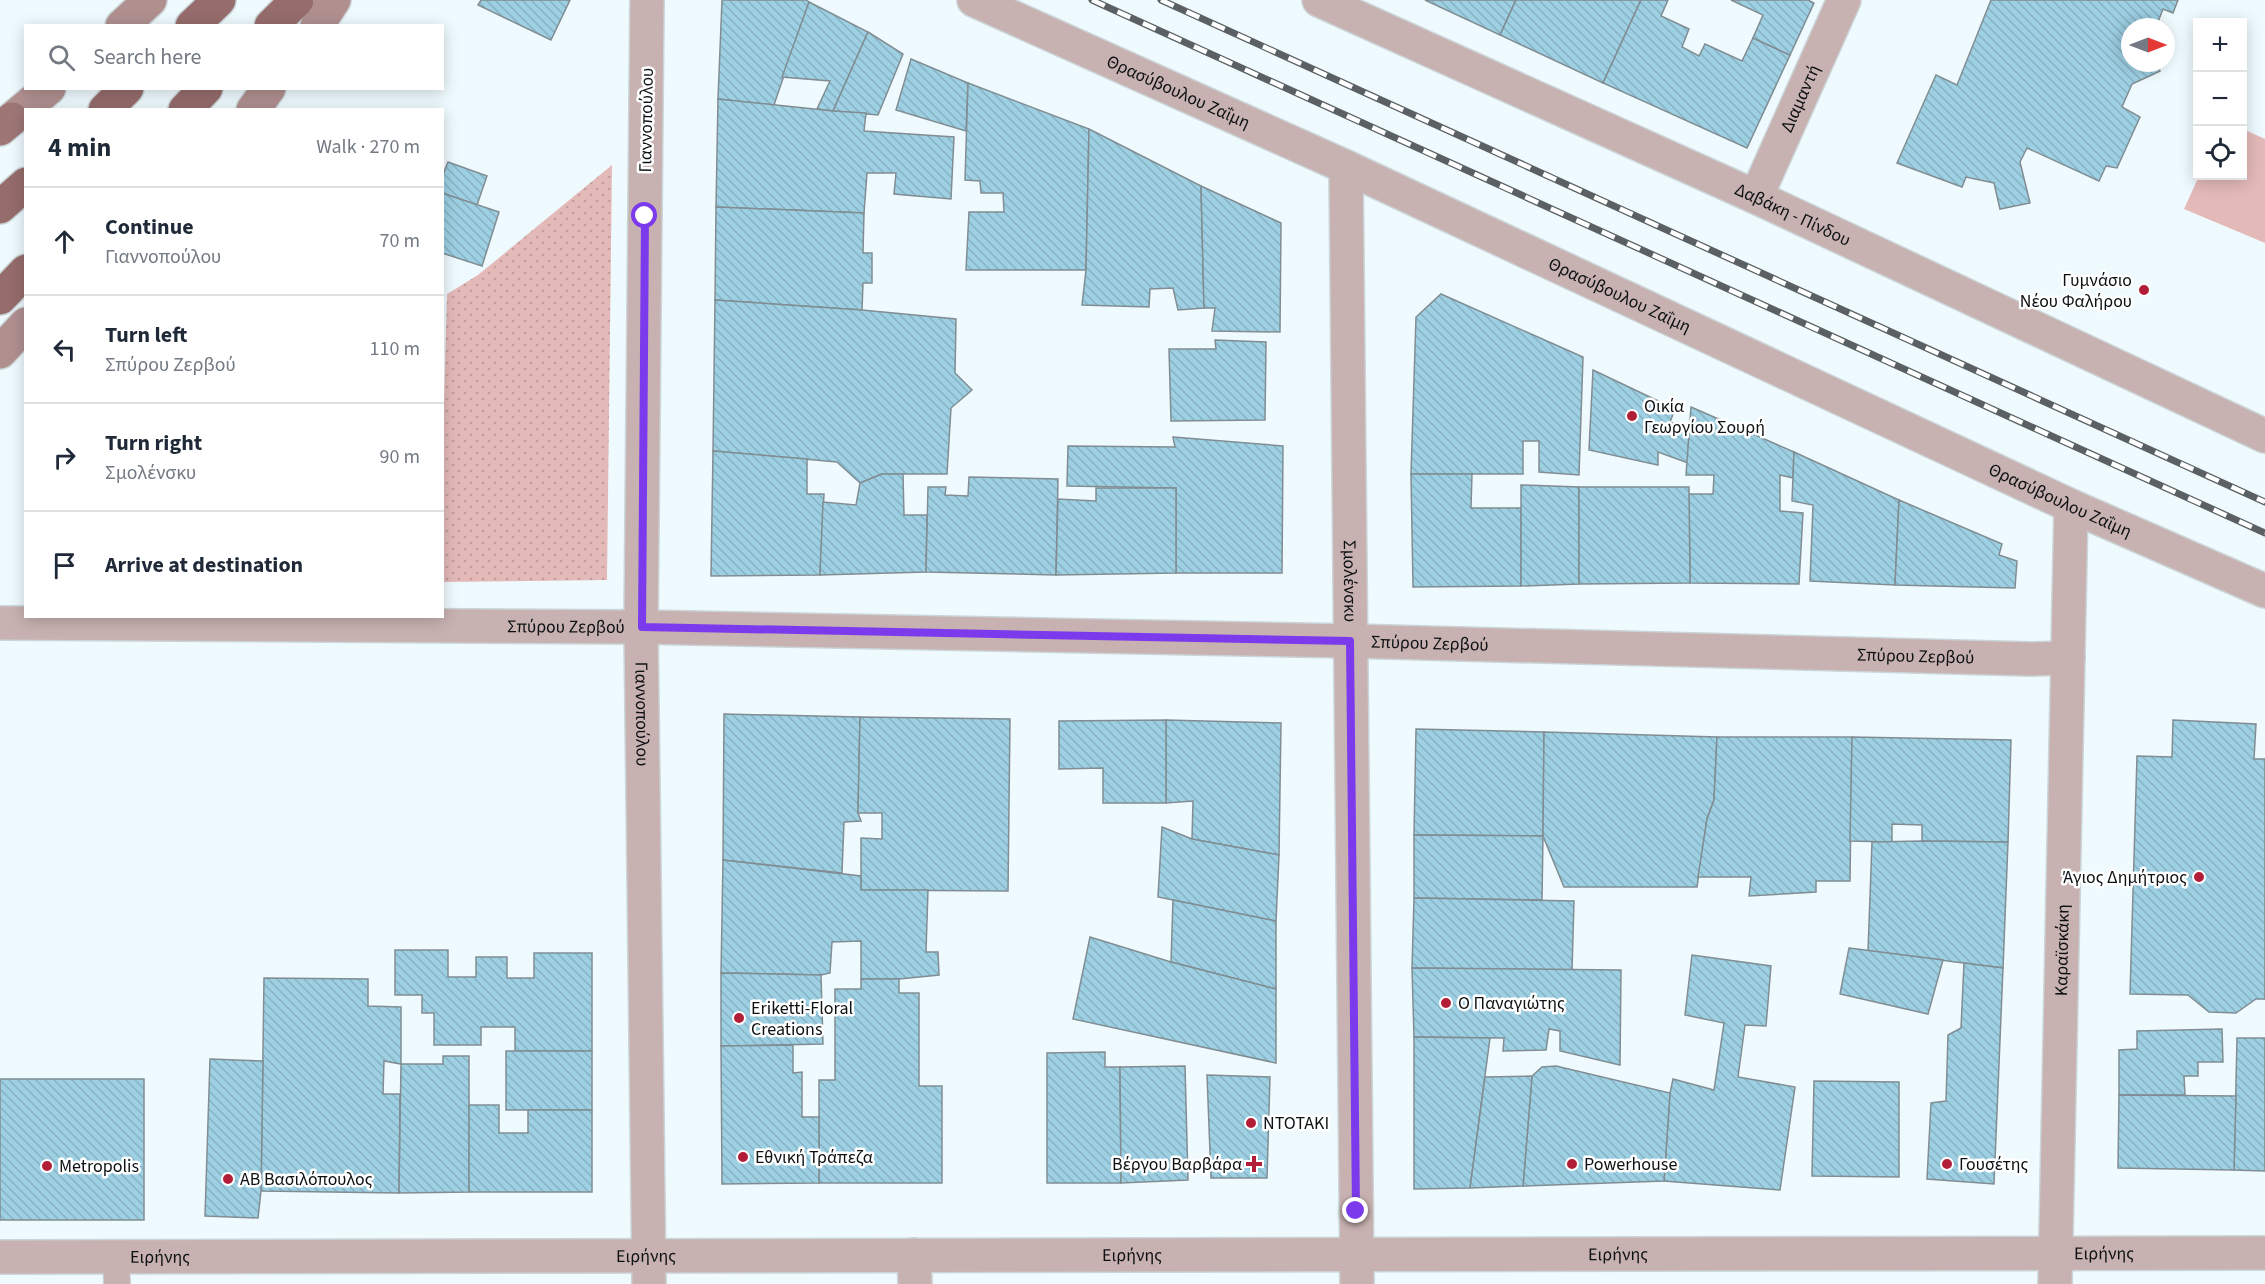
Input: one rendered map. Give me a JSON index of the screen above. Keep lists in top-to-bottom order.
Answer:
{
  "streets": {
    "street": [
      "Θρασύβουλου Ζαΐμη",
      "Διαμαντή",
      "Γιαννοπούλου",
      "Δαβάκη - Πίνδου",
      "Σμολένσκυ",
      "Σπύρου Ζερβού",
      "Καραϊσκάκη",
      "Ειρήνης"
    ]
  },
  "crossings": [
    ["Θρασύβουλου Ζαΐμη", "Σμολένσκυ"],
    ["Θρασύβουλου Ζαΐμη", "Καραϊσκάκη"],
    ["Διαμαντή", "Δαβάκη - Πίνδου"],
    ["Γιαννοπούλου", "Σπύρου Ζερβού"],
    ["Γιαννοπούλου", "Ειρήνης"],
    ["Σμολένσκυ", "Σπύρου Ζερβού"],
    ["Σμολένσκυ", "Ειρήνης"],
    ["Σπύρου Ζερβού", "Καραϊσκάκη"],
    ["Καραϊσκάκη", "Ειρήνης"]
  ],
  "places": {
    "other": [
      "Γυμνάσιο Νέου Φαλήρου",
      "Οικία Γεωργίου Σουρή",
      "Άγιος Δημήτριος",
      "Ο Παναγιώτης",
      "Eriketti-Floral Creations",
      "NTOTAKI",
      "Εθνική Τράπεζα",
      "Powerhouse",
      "Γουσέτης",
      "Metropolis",
      "ΑΒ Βασιλόπουλος"
    ],
    "health": ["Βέργου Βαρβάρα"]
  },
  "north": "right",
  "page": {
    "map_buttons": ["+", "−"],
    "search": "Search here",
    "heading": ["4 min", "Walk · 270 m"],
    "list": [
      ["Continue", "Γιαννοπούλου", "70 m"],
      ["Turn left", "Σπύρου Ζερβού", "110 m"],
      ["Turn right", "Σμολένσκυ", "90 m"],
      "Arrive at destination"
    ]
  }
}
